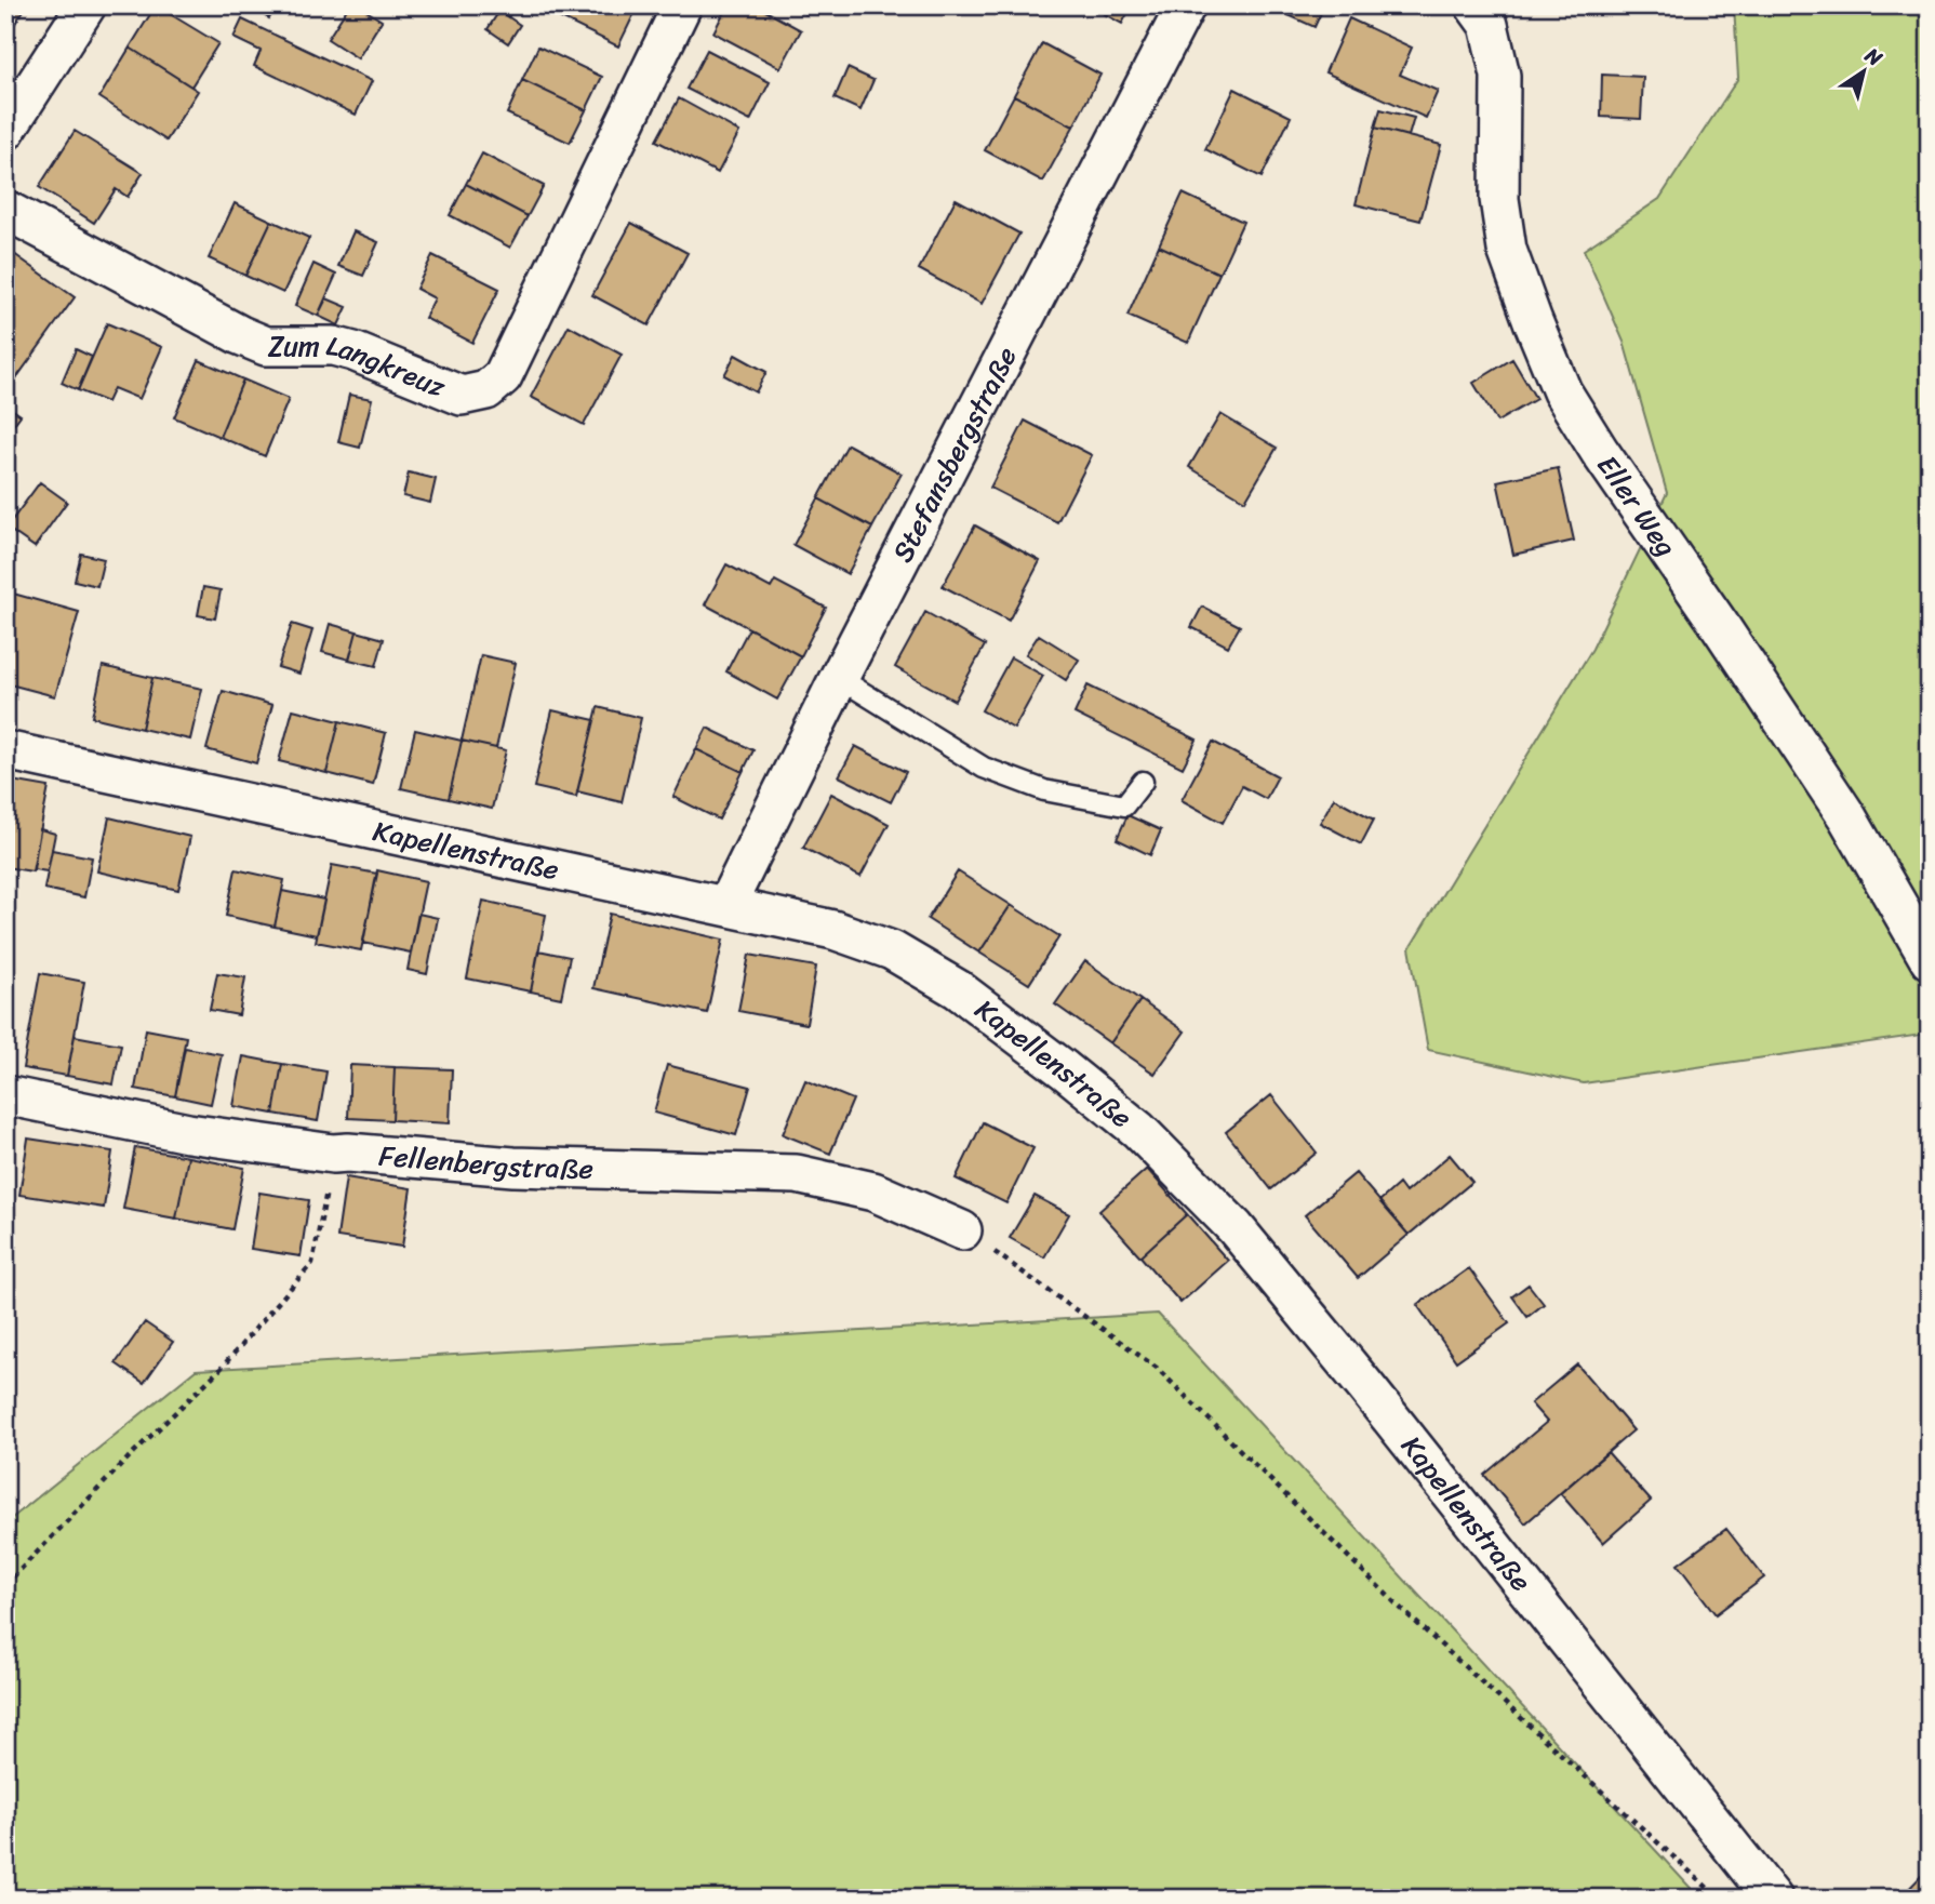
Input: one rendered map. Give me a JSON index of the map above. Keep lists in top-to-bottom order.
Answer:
{
  "streets": {
    "street": [
      "Zum Langkreuz",
      "Stefansbergstraße",
      "Eller Weg",
      "Kapellenstraße",
      "Fellenbergstraße"
    ]
  },
  "crossings": [
    ["Stefansbergstraße", "Kapellenstraße"]
  ],
  "north": "top right"
}
